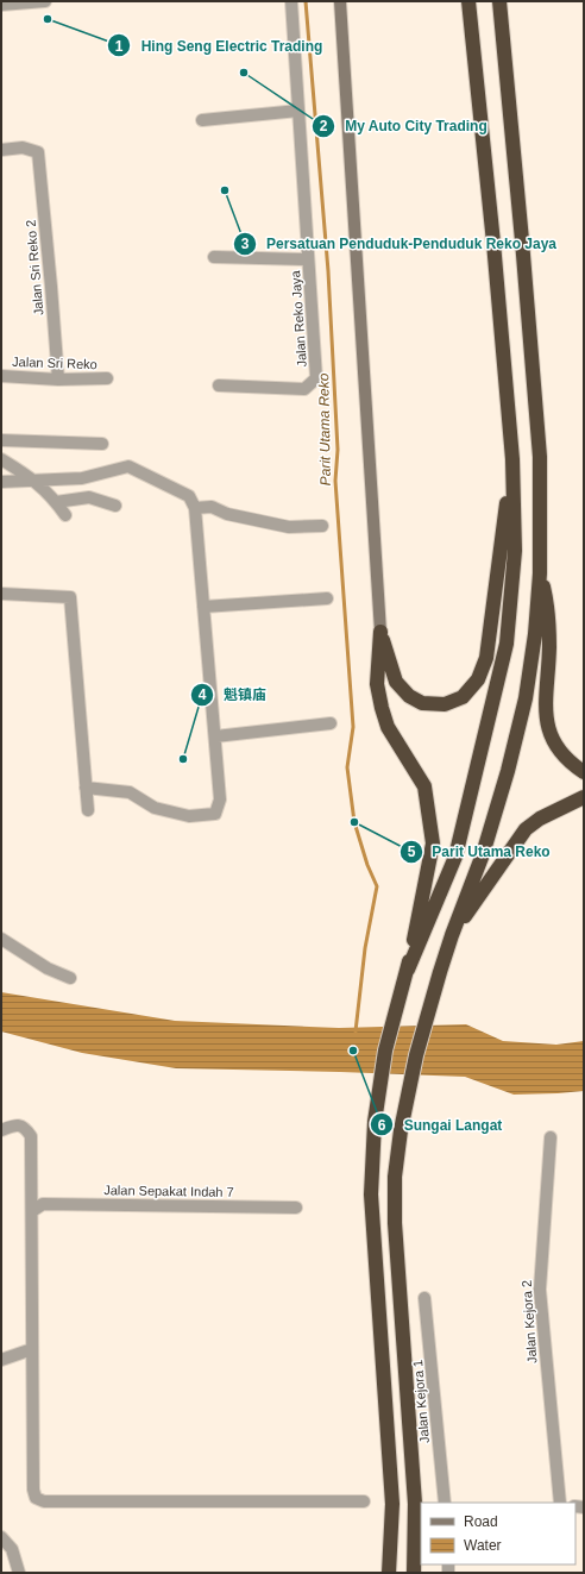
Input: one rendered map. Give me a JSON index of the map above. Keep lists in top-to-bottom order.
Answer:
{
  "streets": {
    "street": [
      "Jalan Sri Reko 2",
      "Jalan Reko Jaya",
      "Jalan Sri Reko",
      "Jalan Sepakat Indah 7",
      "Jalan Kejora 2",
      "Jalan Kejora 1"
    ]
  },
  "crossings": [
    ["Jalan Sri Reko 2", "Jalan Sri Reko"]
  ],
  "water": ["Parit Utama Reko"],
  "places": [
    "Hing Seng Electric Trading",
    "My Auto City Trading",
    "Persatuan Penduduk-Penduduk Reko Jaya",
    "魁镇庙",
    "Parit Utama Reko",
    "Sungai Langat"
  ],
  "legend": ["Road", "Water"]
}
